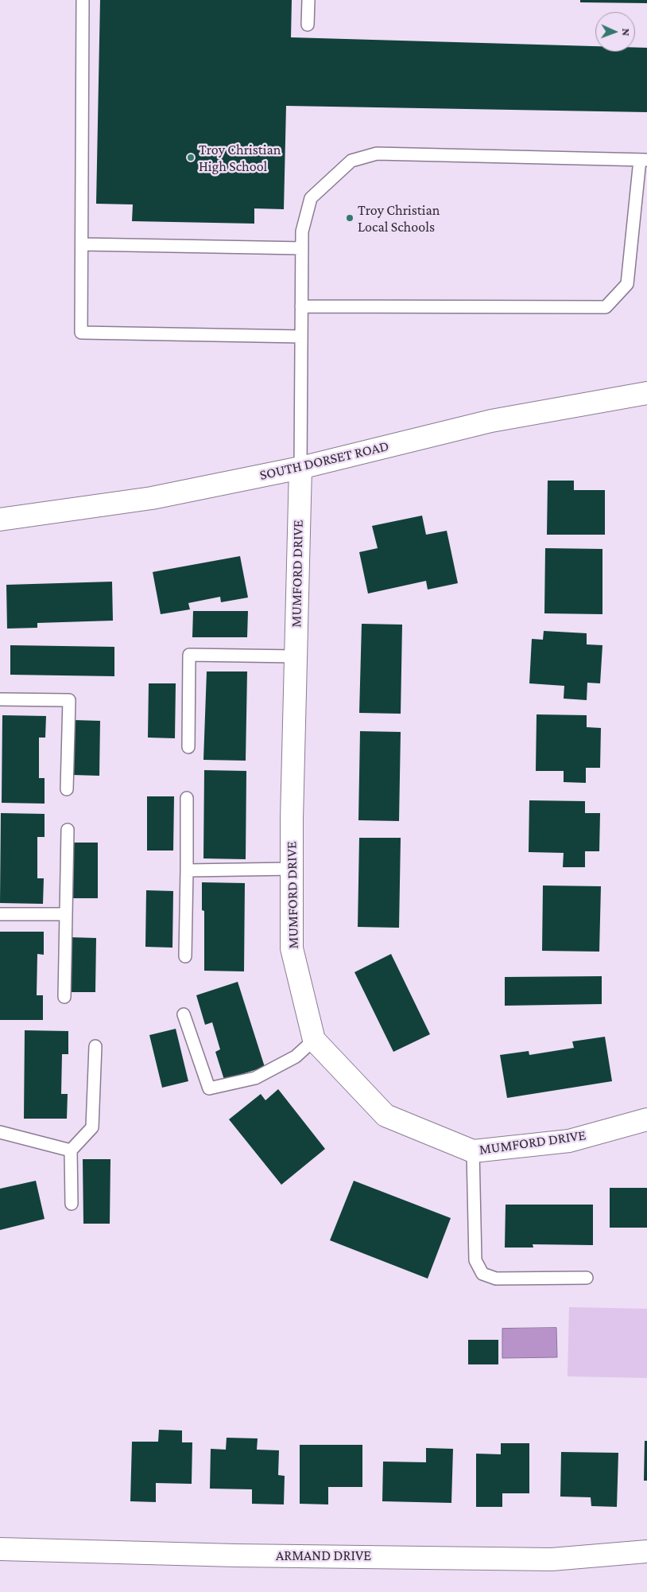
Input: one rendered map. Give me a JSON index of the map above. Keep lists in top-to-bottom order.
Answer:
{
  "streets": {
    "street": ["SOUTH DORSET ROAD", "MUMFORD DRIVE", "ARMAND DRIVE"]
  },
  "crossings": [
    ["SOUTH DORSET ROAD", "MUMFORD DRIVE"]
  ],
  "places": ["Troy Christian High School", "Troy Christian Local Schools"],
  "north": "right"
}
